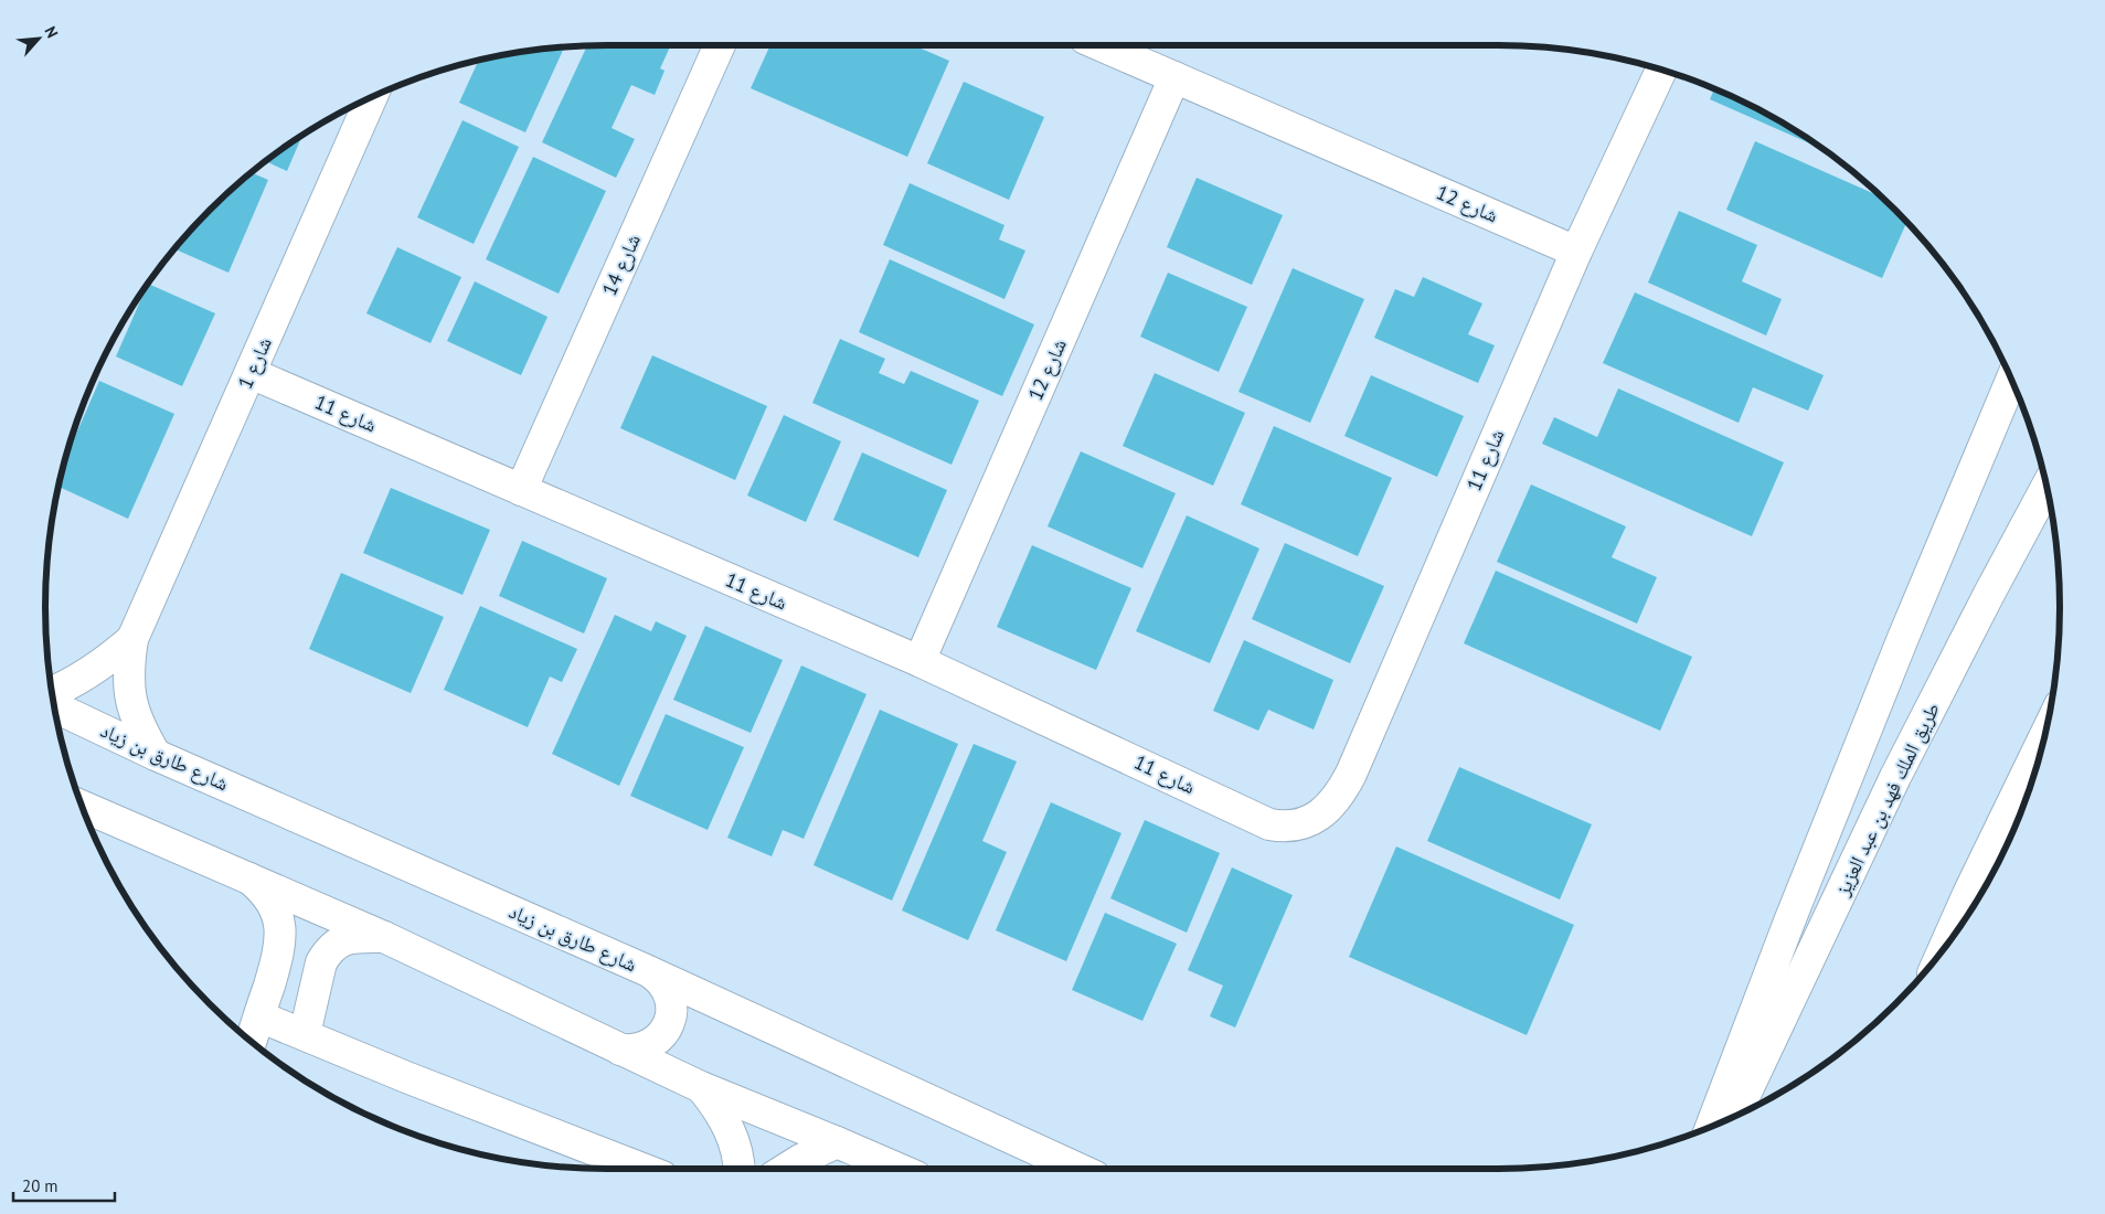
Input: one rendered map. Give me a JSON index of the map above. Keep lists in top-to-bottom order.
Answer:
{
  "streets": {
    "main road": [
      "شارع 12",
      "شارع 14",
      "شارع 1",
      "شارع 11",
      "شارع طارق بن زياد",
      "طريق الملك فهد بن عبد العزيز"
    ]
  },
  "crossings": [
    ["شارع 12", "شارع 11"],
    ["شارع 14", "شارع 11"],
    ["شارع 1", "شارع 11"],
    ["شارع 1", "شارع طارق بن زياد"]
  ],
  "scale_bar": "20 m",
  "north": "top right"
}
